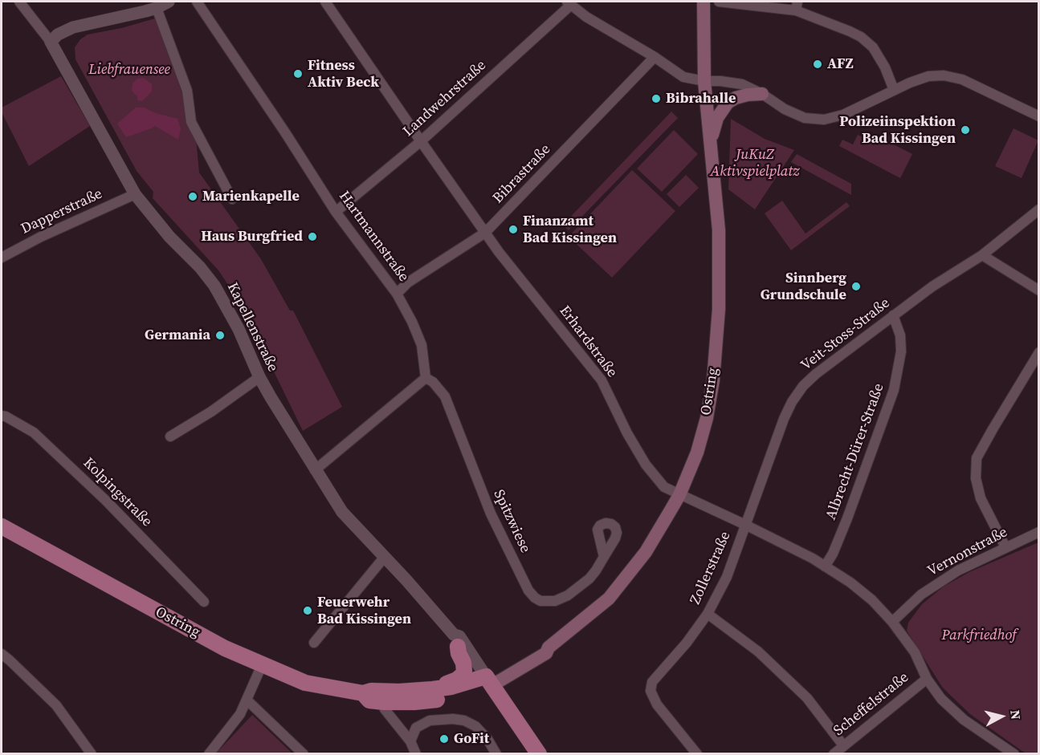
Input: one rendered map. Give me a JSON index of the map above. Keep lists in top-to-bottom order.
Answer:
{
  "streets": {
    "main road": ["Ostring"],
    "street": [
      "Landwehrstraße",
      "Bibrastraße",
      "Dapperstraße",
      "Hartmannstraße",
      "Kapellenstraße",
      "Veit-Stoss-Straße",
      "Erhardstraße",
      "Albrecht-Dürer-Straße",
      "Kolpingstraße",
      "Spitzwiese",
      "Vernonstraße",
      "Zollerstraße",
      "Scheffelstraße"
    ]
  },
  "crossings": [
    ["Landwehrstraße", "Hartmannstraße"],
    ["Landwehrstraße", "Erhardstraße"],
    ["Bibrastraße", "Hartmannstraße"],
    ["Bibrastraße", "Erhardstraße"],
    ["Dapperstraße", "Kapellenstraße"],
    ["Hartmannstraße", "Spitzwiese"],
    ["Kapellenstraße", "Ostring"],
    ["Veit-Stoss-Straße", "Erhardstraße"],
    ["Veit-Stoss-Straße", "Albrecht-Dürer-Straße"],
    ["Veit-Stoss-Straße", "Zollerstraße"],
    ["Erhardstraße", "Ostring"],
    ["Erhardstraße", "Albrecht-Dürer-Straße"],
    ["Erhardstraße", "Vernonstraße"],
    ["Erhardstraße", "Zollerstraße"],
    ["Erhardstraße", "Scheffelstraße"]
  ],
  "parks": ["Liebfrauensee", "JuKuZ Aktivspielplatz", "Parkfriedhof"],
  "places": [
    "AFZ",
    "Fitness Aktiv Beck",
    "Bibrahalle",
    "Polizeiinspektion Bad Kissingen",
    "Marienkapelle",
    "Finanzamt Bad Kissingen",
    "Haus Burgfried",
    "Sinnberg Grundschule",
    "Germania",
    "Feuerwehr Bad Kissingen",
    "GoFit"
  ],
  "north": "right"
}
